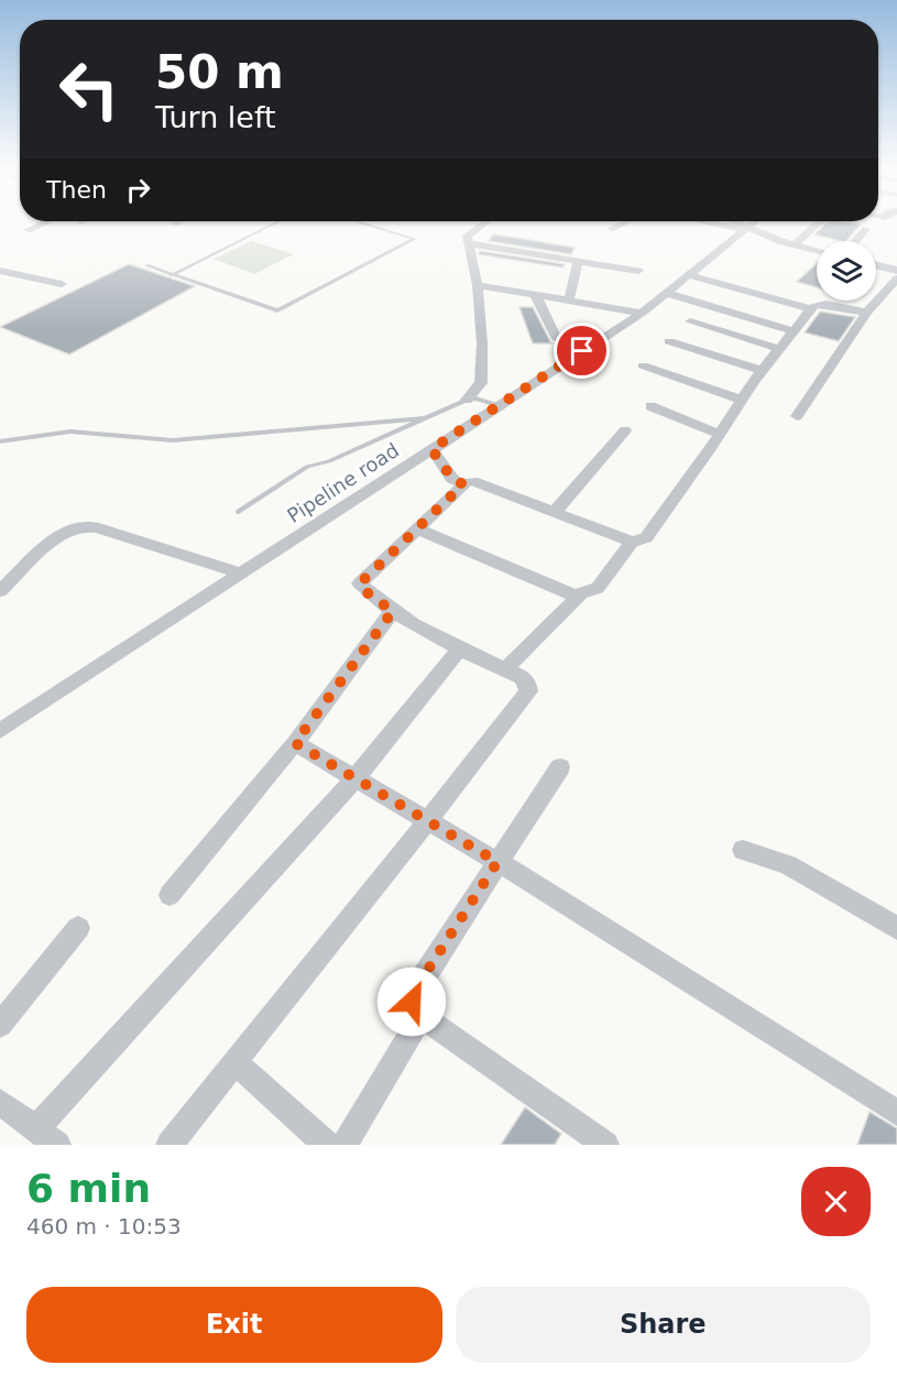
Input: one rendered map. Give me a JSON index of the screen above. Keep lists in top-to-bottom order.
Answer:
{
  "streets": {
    "street": ["Pipeline road"]
  },
  "page": {
    "turn": ["50 m", "Turn left"],
    "then": "Then",
    "heading": ["6 min", "460 m · 10:53"],
    "buttons": ["Exit", "Share"]
  }
}
